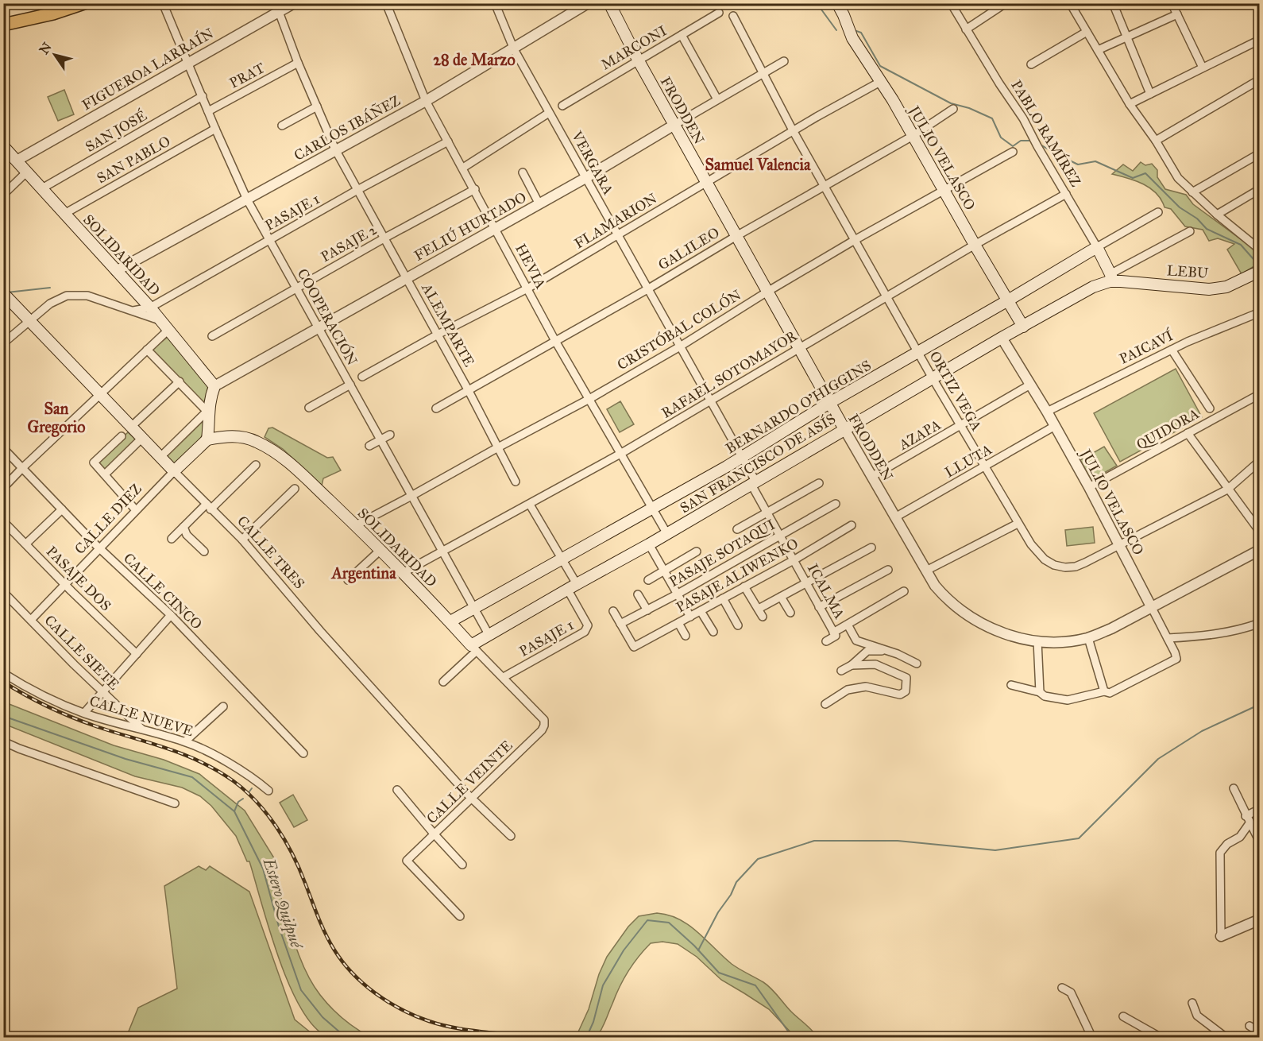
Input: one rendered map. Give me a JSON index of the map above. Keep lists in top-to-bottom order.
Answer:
{
  "streets": {
    "main road": [
      "FRODDEN",
      "PABLO RAMÍREZ",
      "JULIO VELASCO",
      "SOLIDARIDAD",
      "LEBU",
      "BERNARDO O'HIGGINS",
      "SAN FRANCISCO DE ASÍS",
      "CALLE DIEZ",
      "CALLE TRES"
    ],
    "street": [
      "MARCONI",
      "FIGUEROA LARRAÍN",
      "PRAT",
      "CARLOS IBÁÑEZ",
      "SAN JOSÉ",
      "SAN PABLO",
      "VERGARA",
      "PASAJE 1",
      "FLAMARION",
      "FELIÚ HURTADO",
      "PASAJE 2",
      "GALILEO",
      "HEVIA",
      "COOPERACIÓN",
      "ALEMPARTE",
      "CRISTÓBAL COLÓN",
      "PAICAVÍ",
      "RAFAEL SOTOMAYOR",
      "ORTIZ VEGA",
      "QUIDORA",
      "AZAPA",
      "LLUTA",
      "PASAJE SOTAQUI",
      "PASAJE ALIWENKO",
      "PASAJE DOS",
      "CALLE CINCO",
      "ICALMA",
      "CALLE SIETE",
      "CALLE NUEVE",
      "CALLE VEINTE"
    ]
  },
  "crossings": [
    ["MARCONI", "FRODDEN"],
    ["FIGUEROA LARRAÍN", "SOLIDARIDAD"],
    ["FIGUEROA LARRAÍN", "COOPERACIÓN"],
    ["FIGUEROA LARRAÍN", "ALEMPARTE"],
    ["PRAT", "COOPERACIÓN"],
    ["PRAT", "ALEMPARTE"],
    ["FRODDEN", "JULIO VELASCO"],
    ["FRODDEN", "FLAMARION"],
    ["FRODDEN", "FELIÚ HURTADO"],
    ["FRODDEN", "GALILEO"],
    ["FRODDEN", "CRISTÓBAL COLÓN"],
    ["FRODDEN", "RAFAEL SOTOMAYOR"],
    ["FRODDEN", "BERNARDO O'HIGGINS"],
    ["FRODDEN", "AZAPA"],
    ["FRODDEN", "LLUTA"],
    ["FRODDEN", "SAN FRANCISCO DE ASÍS"],
    ["CARLOS IBÁÑEZ", "VERGARA"],
    ["CARLOS IBÁÑEZ", "SOLIDARIDAD"],
    ["CARLOS IBÁÑEZ", "HEVIA"],
    ["CARLOS IBÁÑEZ", "COOPERACIÓN"],
    ["CARLOS IBÁÑEZ", "ALEMPARTE"],
    ["SAN JOSÉ", "SOLIDARIDAD"],
    ["SAN JOSÉ", "COOPERACIÓN"],
    ["PABLO RAMÍREZ", "LEBU"],
    ["PABLO RAMÍREZ", "RAFAEL SOTOMAYOR"],
    ["PABLO RAMÍREZ", "BERNARDO O'HIGGINS"],
    ["PABLO RAMÍREZ", "SAN FRANCISCO DE ASÍS"],
    ["JULIO VELASCO", "FLAMARION"],
    ["JULIO VELASCO", "GALILEO"],
    ["JULIO VELASCO", "CRISTÓBAL COLÓN"],
    ["JULIO VELASCO", "PAICAVÍ"],
    ["JULIO VELASCO", "RAFAEL SOTOMAYOR"],
    ["JULIO VELASCO", "ORTIZ VEGA"],
    ["JULIO VELASCO", "BERNARDO O'HIGGINS"],
    ["JULIO VELASCO", "QUIDORA"],
    ["JULIO VELASCO", "AZAPA"],
    ["JULIO VELASCO", "LLUTA"],
    ["JULIO VELASCO", "SAN FRANCISCO DE ASÍS"],
    ["SAN PABLO", "SOLIDARIDAD"],
    ["SAN PABLO", "COOPERACIÓN"],
    ["VERGARA", "FLAMARION"],
    ["VERGARA", "FELIÚ HURTADO"],
    ["VERGARA", "GALILEO"],
    ["VERGARA", "CRISTÓBAL COLÓN"],
    ["VERGARA", "RAFAEL SOTOMAYOR"],
    ["VERGARA", "BERNARDO O'HIGGINS"],
    ["VERGARA", "SAN FRANCISCO DE ASÍS"],
    ["VERGARA", "ICALMA"],
    ["PASAJE 1", "SOLIDARIDAD"],
    ["PASAJE 1", "HEVIA"],
    ["PASAJE 1", "COOPERACIÓN"],
    ["PASAJE 1", "ALEMPARTE"],
    ["PASAJE 1", "SAN FRANCISCO DE ASÍS"],
    ["FLAMARION", "HEVIA"],
    ["FLAMARION", "ALEMPARTE"],
    ["FLAMARION", "ORTIZ VEGA"],
    ["FELIÚ HURTADO", "SOLIDARIDAD"],
    ["FELIÚ HURTADO", "HEVIA"],
    ["FELIÚ HURTADO", "COOPERACIÓN"],
    ["FELIÚ HURTADO", "ALEMPARTE"],
    ["FELIÚ HURTADO", "ORTIZ VEGA"],
    ["PASAJE 2", "HEVIA"],
    ["PASAJE 2", "COOPERACIÓN"],
    ["PASAJE 2", "ALEMPARTE"],
    ["GALILEO", "HEVIA"],
    ["GALILEO", "ALEMPARTE"],
    ["GALILEO", "ORTIZ VEGA"],
    ["SOLIDARIDAD", "CRISTÓBAL COLÓN"],
    ["SOLIDARIDAD", "RAFAEL SOTOMAYOR"],
    ["SOLIDARIDAD", "BERNARDO O'HIGGINS"],
    ["SOLIDARIDAD", "SAN FRANCISCO DE ASÍS"],
    ["SOLIDARIDAD", "CALLE DIEZ"],
    ["SOLIDARIDAD", "CALLE VEINTE"],
    ["HEVIA", "CRISTÓBAL COLÓN"],
    ["HEVIA", "RAFAEL SOTOMAYOR"],
    ["HEVIA", "BERNARDO O'HIGGINS"],
    ["HEVIA", "SAN FRANCISCO DE ASÍS"],
    ["LEBU", "SAN FRANCISCO DE ASÍS"],
    ["COOPERACIÓN", "CRISTÓBAL COLÓN"],
    ["COOPERACIÓN", "RAFAEL SOTOMAYOR"],
    ["COOPERACIÓN", "BERNARDO O'HIGGINS"],
    ["COOPERACIÓN", "SAN FRANCISCO DE ASÍS"],
    ["ALEMPARTE", "CRISTÓBAL COLÓN"],
    ["CRISTÓBAL COLÓN", "ORTIZ VEGA"],
    ["RAFAEL SOTOMAYOR", "ORTIZ VEGA"],
    ["ORTIZ VEGA", "BERNARDO O'HIGGINS"],
    ["ORTIZ VEGA", "AZAPA"],
    ["ORTIZ VEGA", "LLUTA"],
    ["ORTIZ VEGA", "SAN FRANCISCO DE ASÍS"],
    ["SAN FRANCISCO DE ASÍS", "ICALMA"],
    ["CALLE DIEZ", "CALLE TRES"],
    ["CALLE DIEZ", "PASAJE DOS"],
    ["CALLE DIEZ", "CALLE CINCO"],
    ["CALLE DIEZ", "CALLE SIETE"],
    ["CALLE TRES", "CALLE VEINTE"],
    ["PASAJE SOTAQUI", "PASAJE ALIWENKO"],
    ["PASAJE SOTAQUI", "ICALMA"],
    ["PASAJE ALIWENKO", "ICALMA"],
    ["CALLE SIETE", "CALLE NUEVE"]
  ],
  "districts": [
    "28 de Marzo",
    "Samuel Valencia",
    "San Gregorio",
    "Argentina"
  ],
  "water": ["Estero Quilpué"],
  "north": "top left"
}
